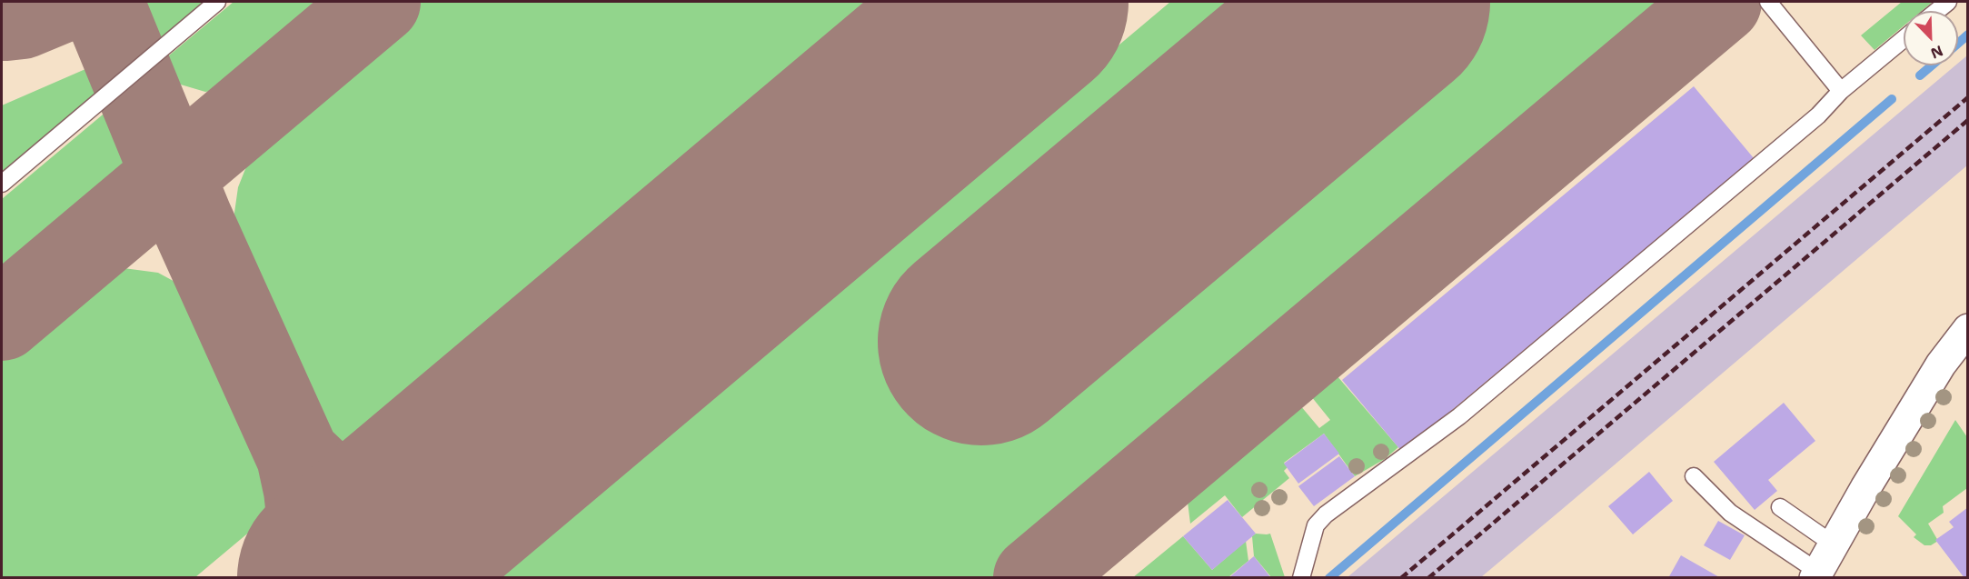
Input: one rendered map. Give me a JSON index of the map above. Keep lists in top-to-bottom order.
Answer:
{
  "north": "bottom right"
}
